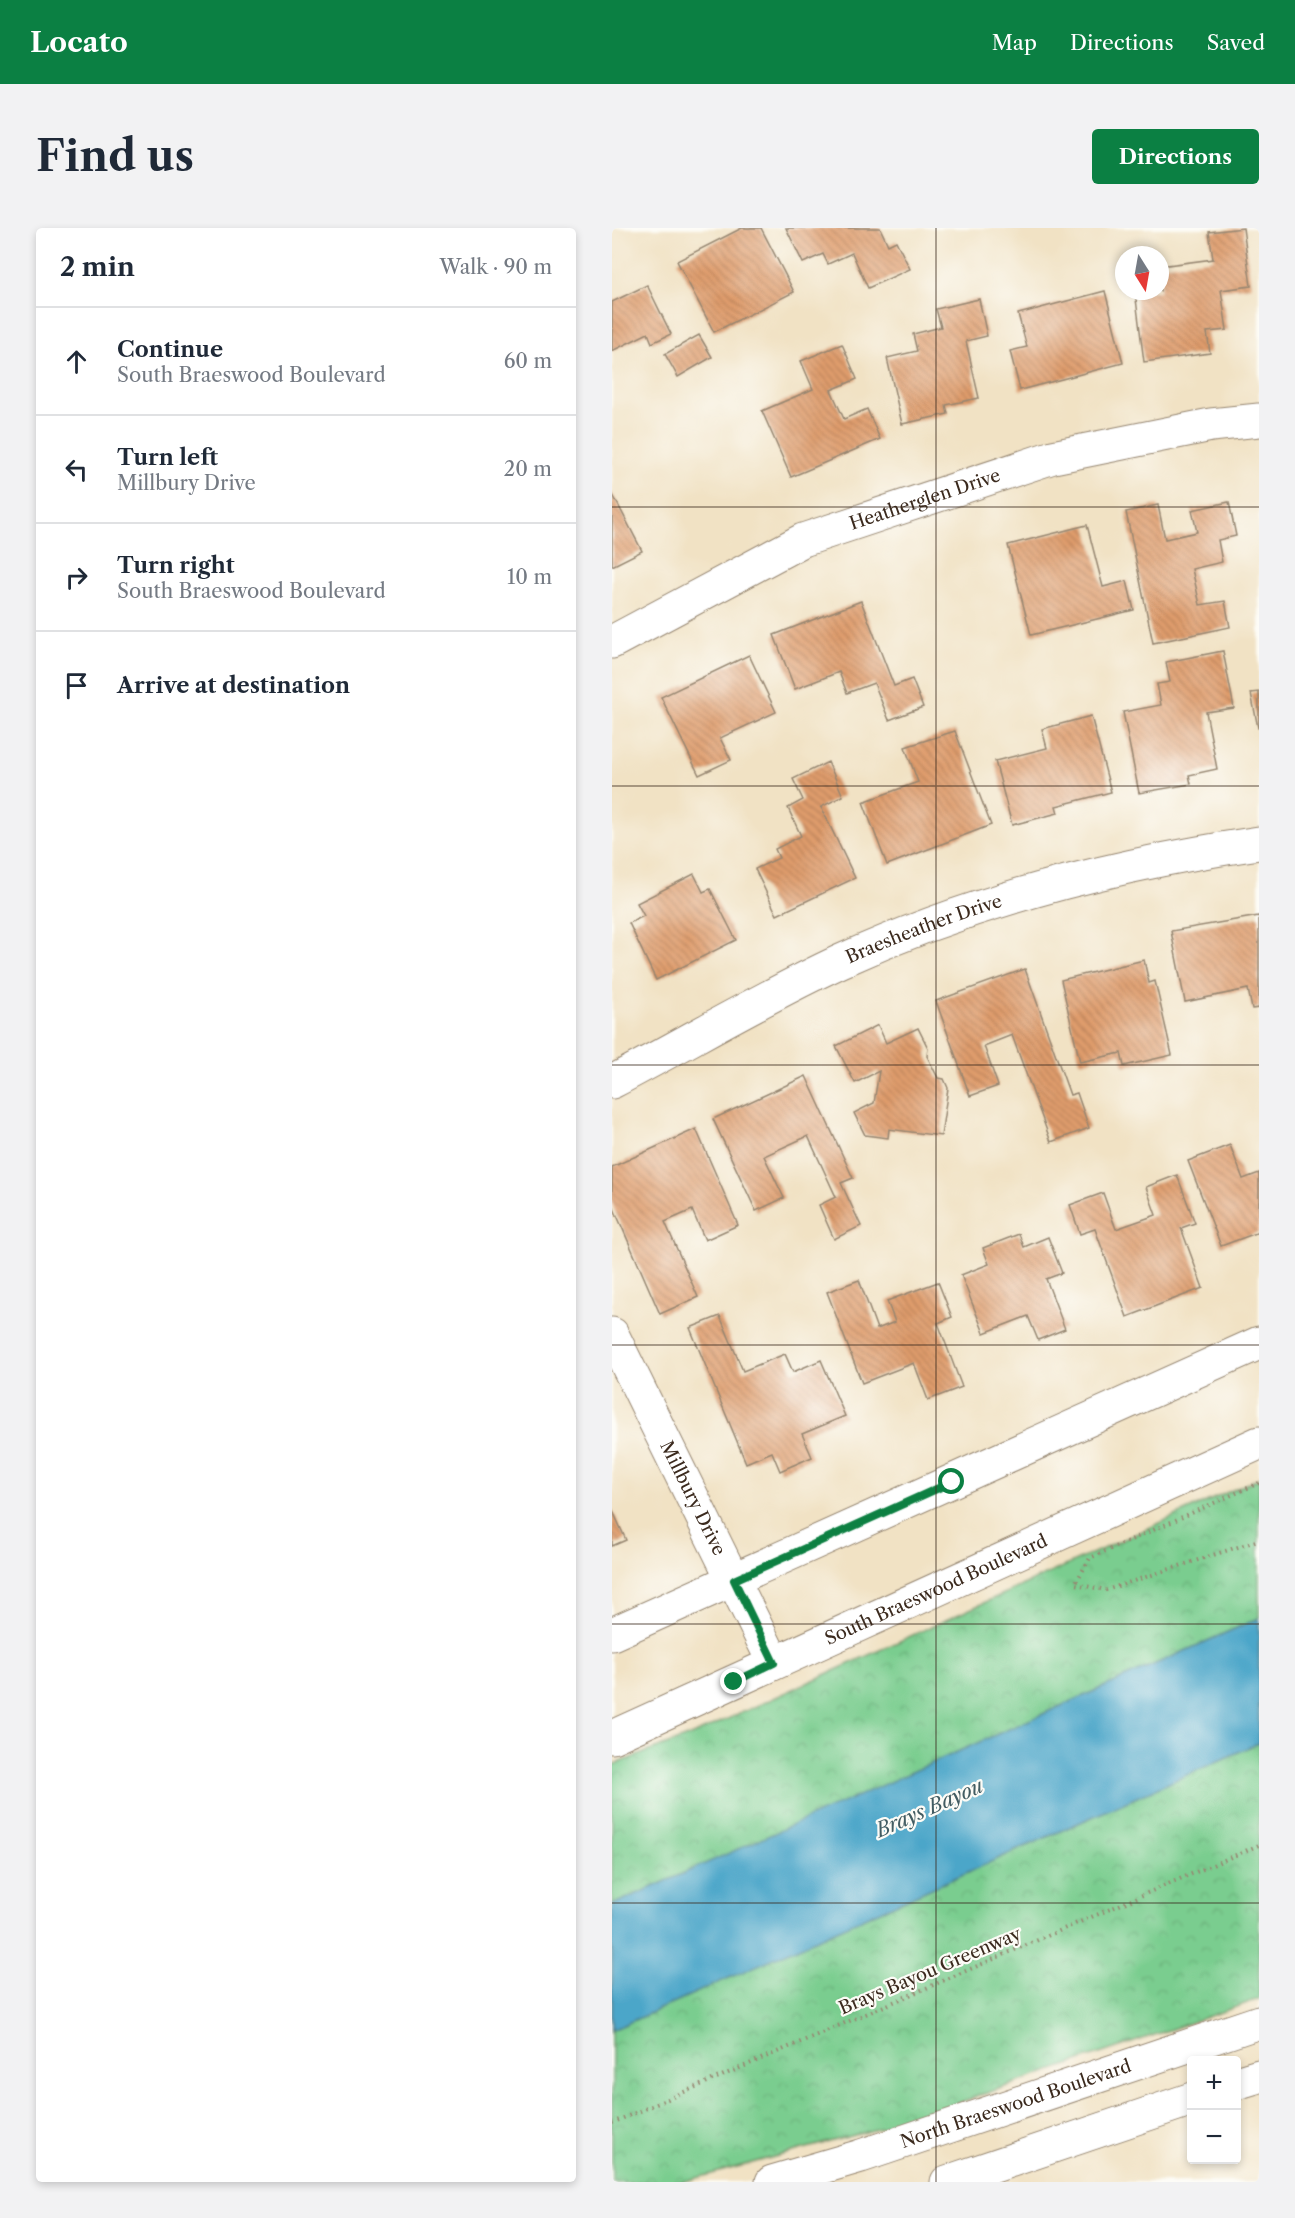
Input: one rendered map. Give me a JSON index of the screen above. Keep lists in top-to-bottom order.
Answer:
{
  "streets": {
    "main road": [
      "Heatherglen Drive",
      "Braesheather Drive",
      "Millbury Drive",
      "South Braeswood Boulevard",
      "North Braeswood Boulevard"
    ],
    "path": ["Brays Bayou Greenway"]
  },
  "crossings": [
    ["Millbury Drive", "South Braeswood Boulevard"]
  ],
  "water": ["Brays Bayou"],
  "north": "bottom",
  "page": {
    "header": "Locato",
    "nav": ["Map", "Directions", "Saved"],
    "buttons": "Directions",
    "title": "Find us",
    "heading": ["2 min", "Walk · 90 m"],
    "list": [
      ["Continue", "South Braeswood Boulevard", "60 m"],
      ["Turn left", "Millbury Drive", "20 m"],
      ["Turn right", "South Braeswood Boulevard", "10 m"],
      "Arrive at destination"
    ],
    "map_buttons": ["+", "−"]
  }
}
